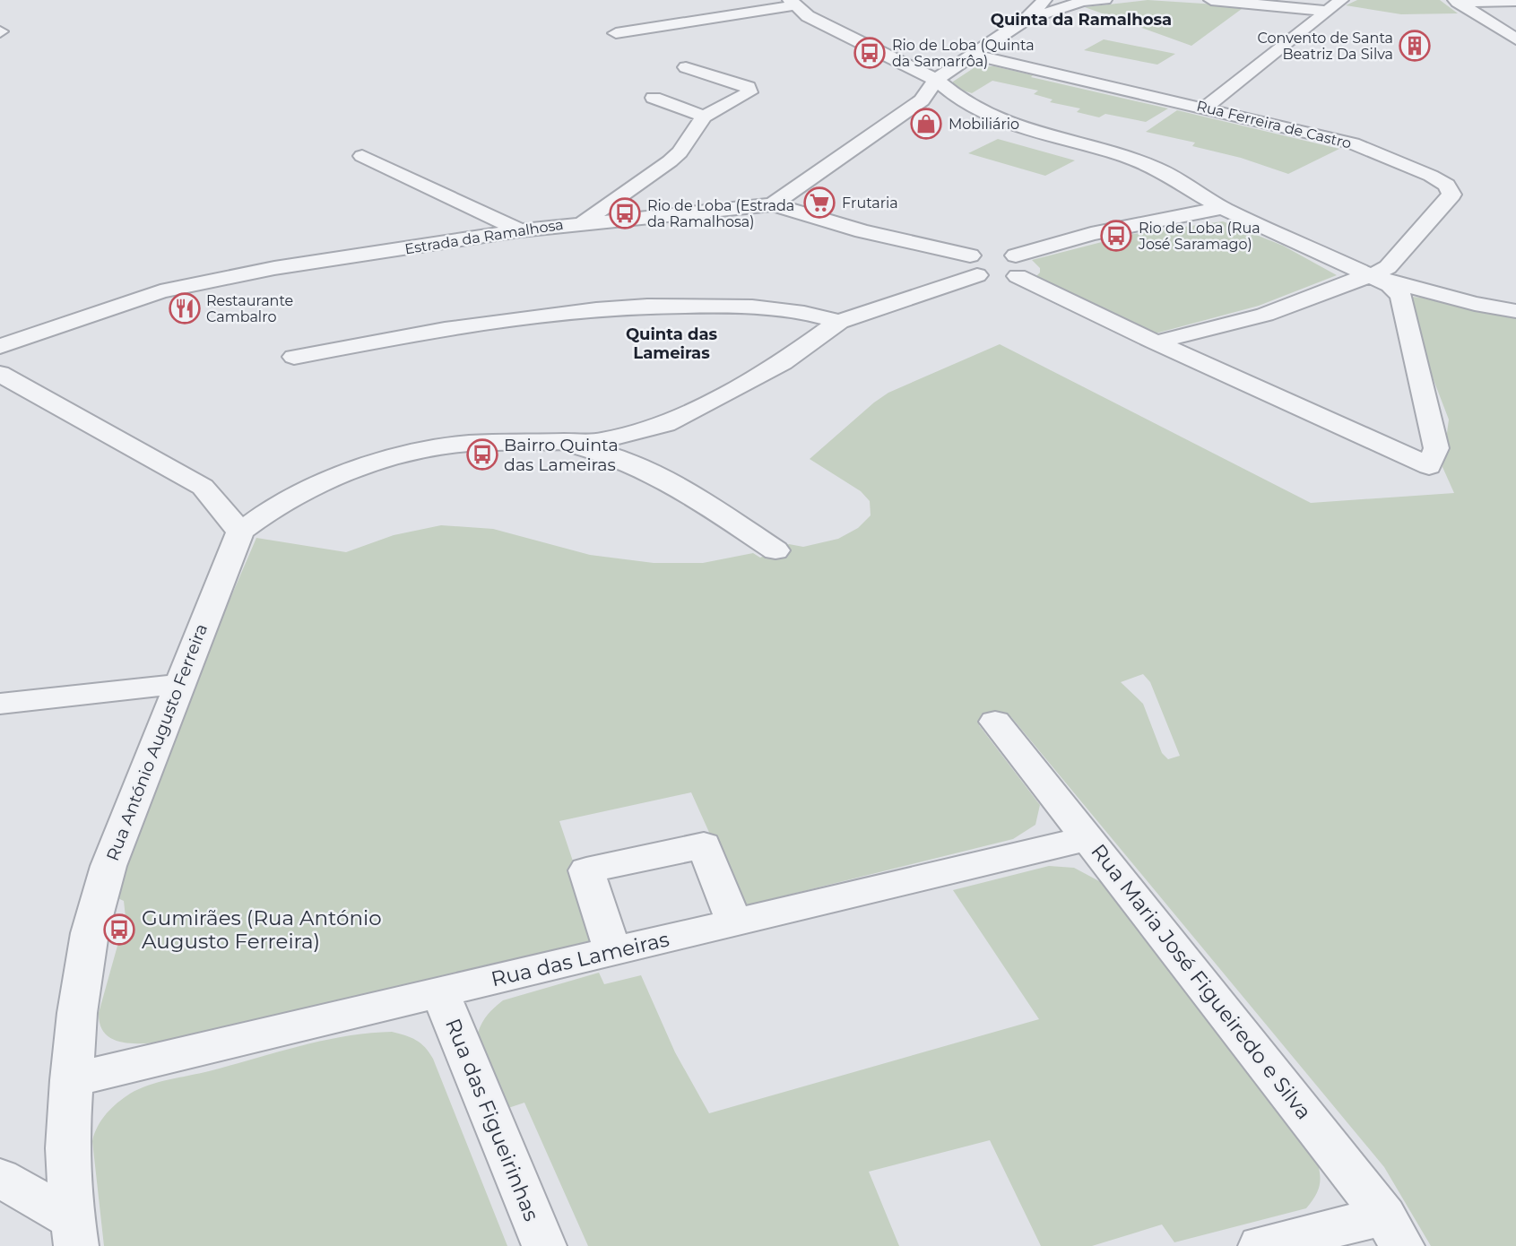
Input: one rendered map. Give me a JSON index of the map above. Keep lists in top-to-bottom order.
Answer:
{
  "streets": {
    "street": [
      "Rua Ferreira de Castro",
      "Estrada da Ramalhosa",
      "Rua António Augusto Ferreira",
      "Rua das Lameiras",
      "Rua Maria José Figueiredo e Silva",
      "Rua das Figueirinhas"
    ]
  },
  "crossings": [
    ["Rua Ferreira de Castro", "Estrada da Ramalhosa"],
    ["Rua António Augusto Ferreira", "Rua das Lameiras"],
    ["Rua das Lameiras", "Rua Maria José Figueiredo e Silva"],
    ["Rua das Lameiras", "Rua das Figueirinhas"]
  ],
  "districts": ["Quinta da Ramalhosa", "Quinta das Lameiras"],
  "places": {
    "building": ["Convento de Santa Beatriz Da Silva"],
    "bus stop": [
      "Rio de Loba (Quinta da Samarrôa)",
      "Rio de Loba (Estrada da Ramalhosa)",
      "Rio de Loba (Rua José Saramago)",
      "Bairro Quinta das Lameiras",
      "Gumirães (Rua António Augusto Ferreira)"
    ],
    "shop": ["Mobiliário"],
    "supermarket": ["Frutaria"],
    "restaurant": ["Restaurante Cambalro"]
  }
}
